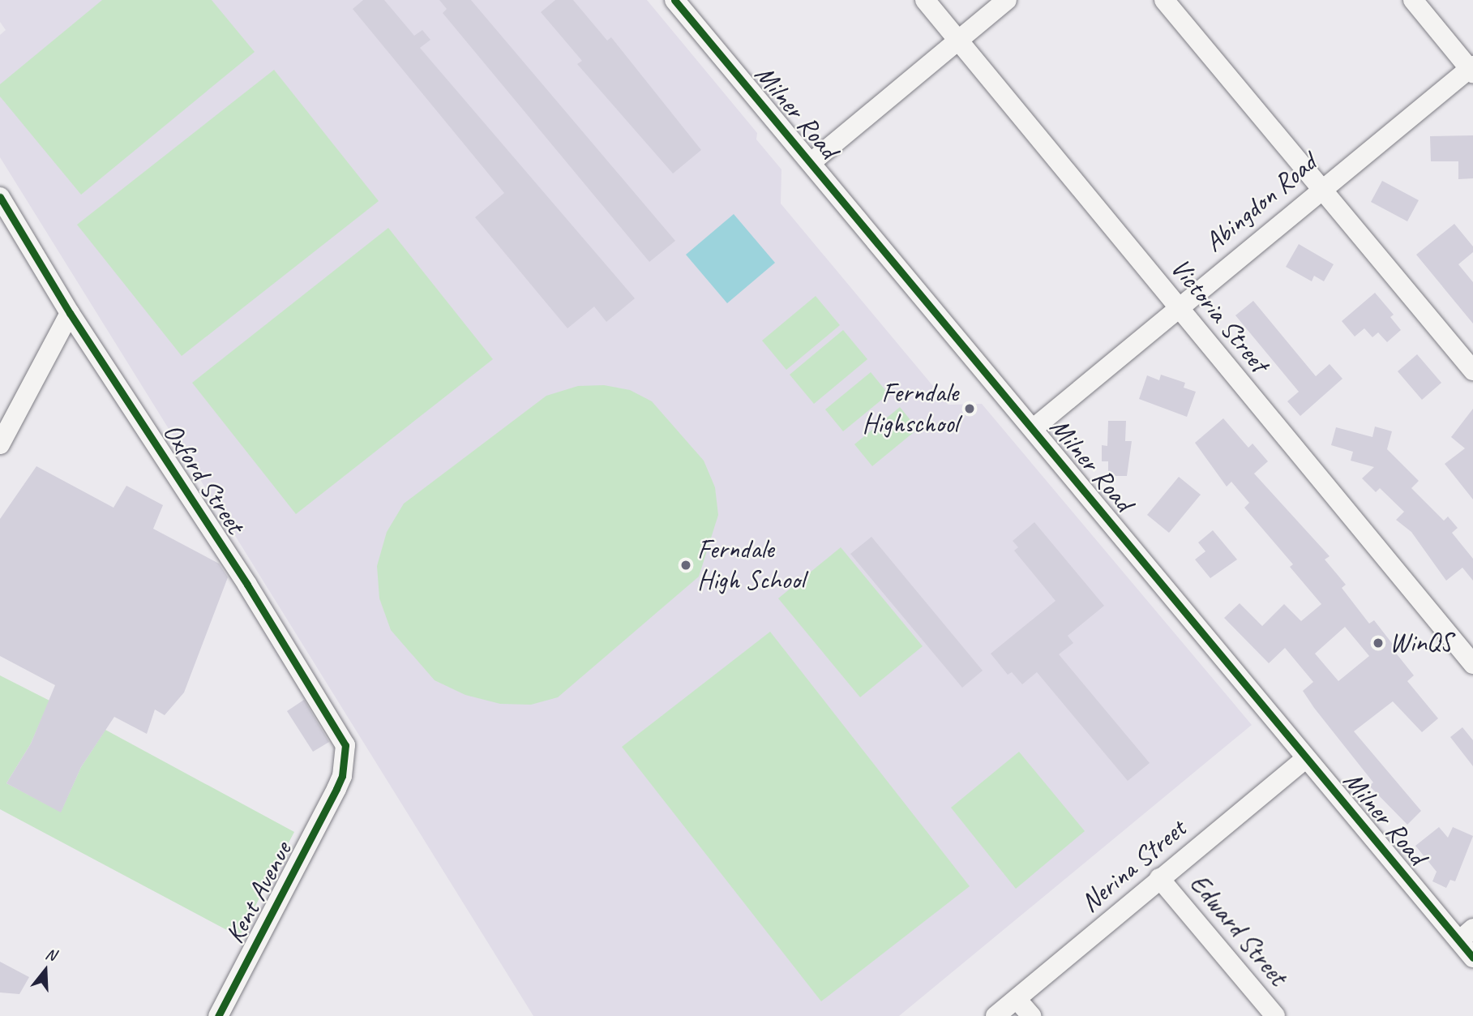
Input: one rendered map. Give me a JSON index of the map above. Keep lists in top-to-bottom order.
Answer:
{
  "streets": {
    "street": [
      "Milner Road",
      "Abingdon Road",
      "Victoria Street",
      "Oxford Street",
      "Nerina Street",
      "Kent Avenue",
      "Edward Street"
    ]
  },
  "crossings": [
    ["Milner Road", "Abingdon Road"],
    ["Milner Road", "Nerina Street"],
    ["Abingdon Road", "Victoria Street"],
    ["Oxford Street", "Kent Avenue"],
    ["Nerina Street", "Edward Street"]
  ],
  "places": ["Ferndale Highschool", "Ferndale High School", "WinQS"],
  "north": "top"
}
